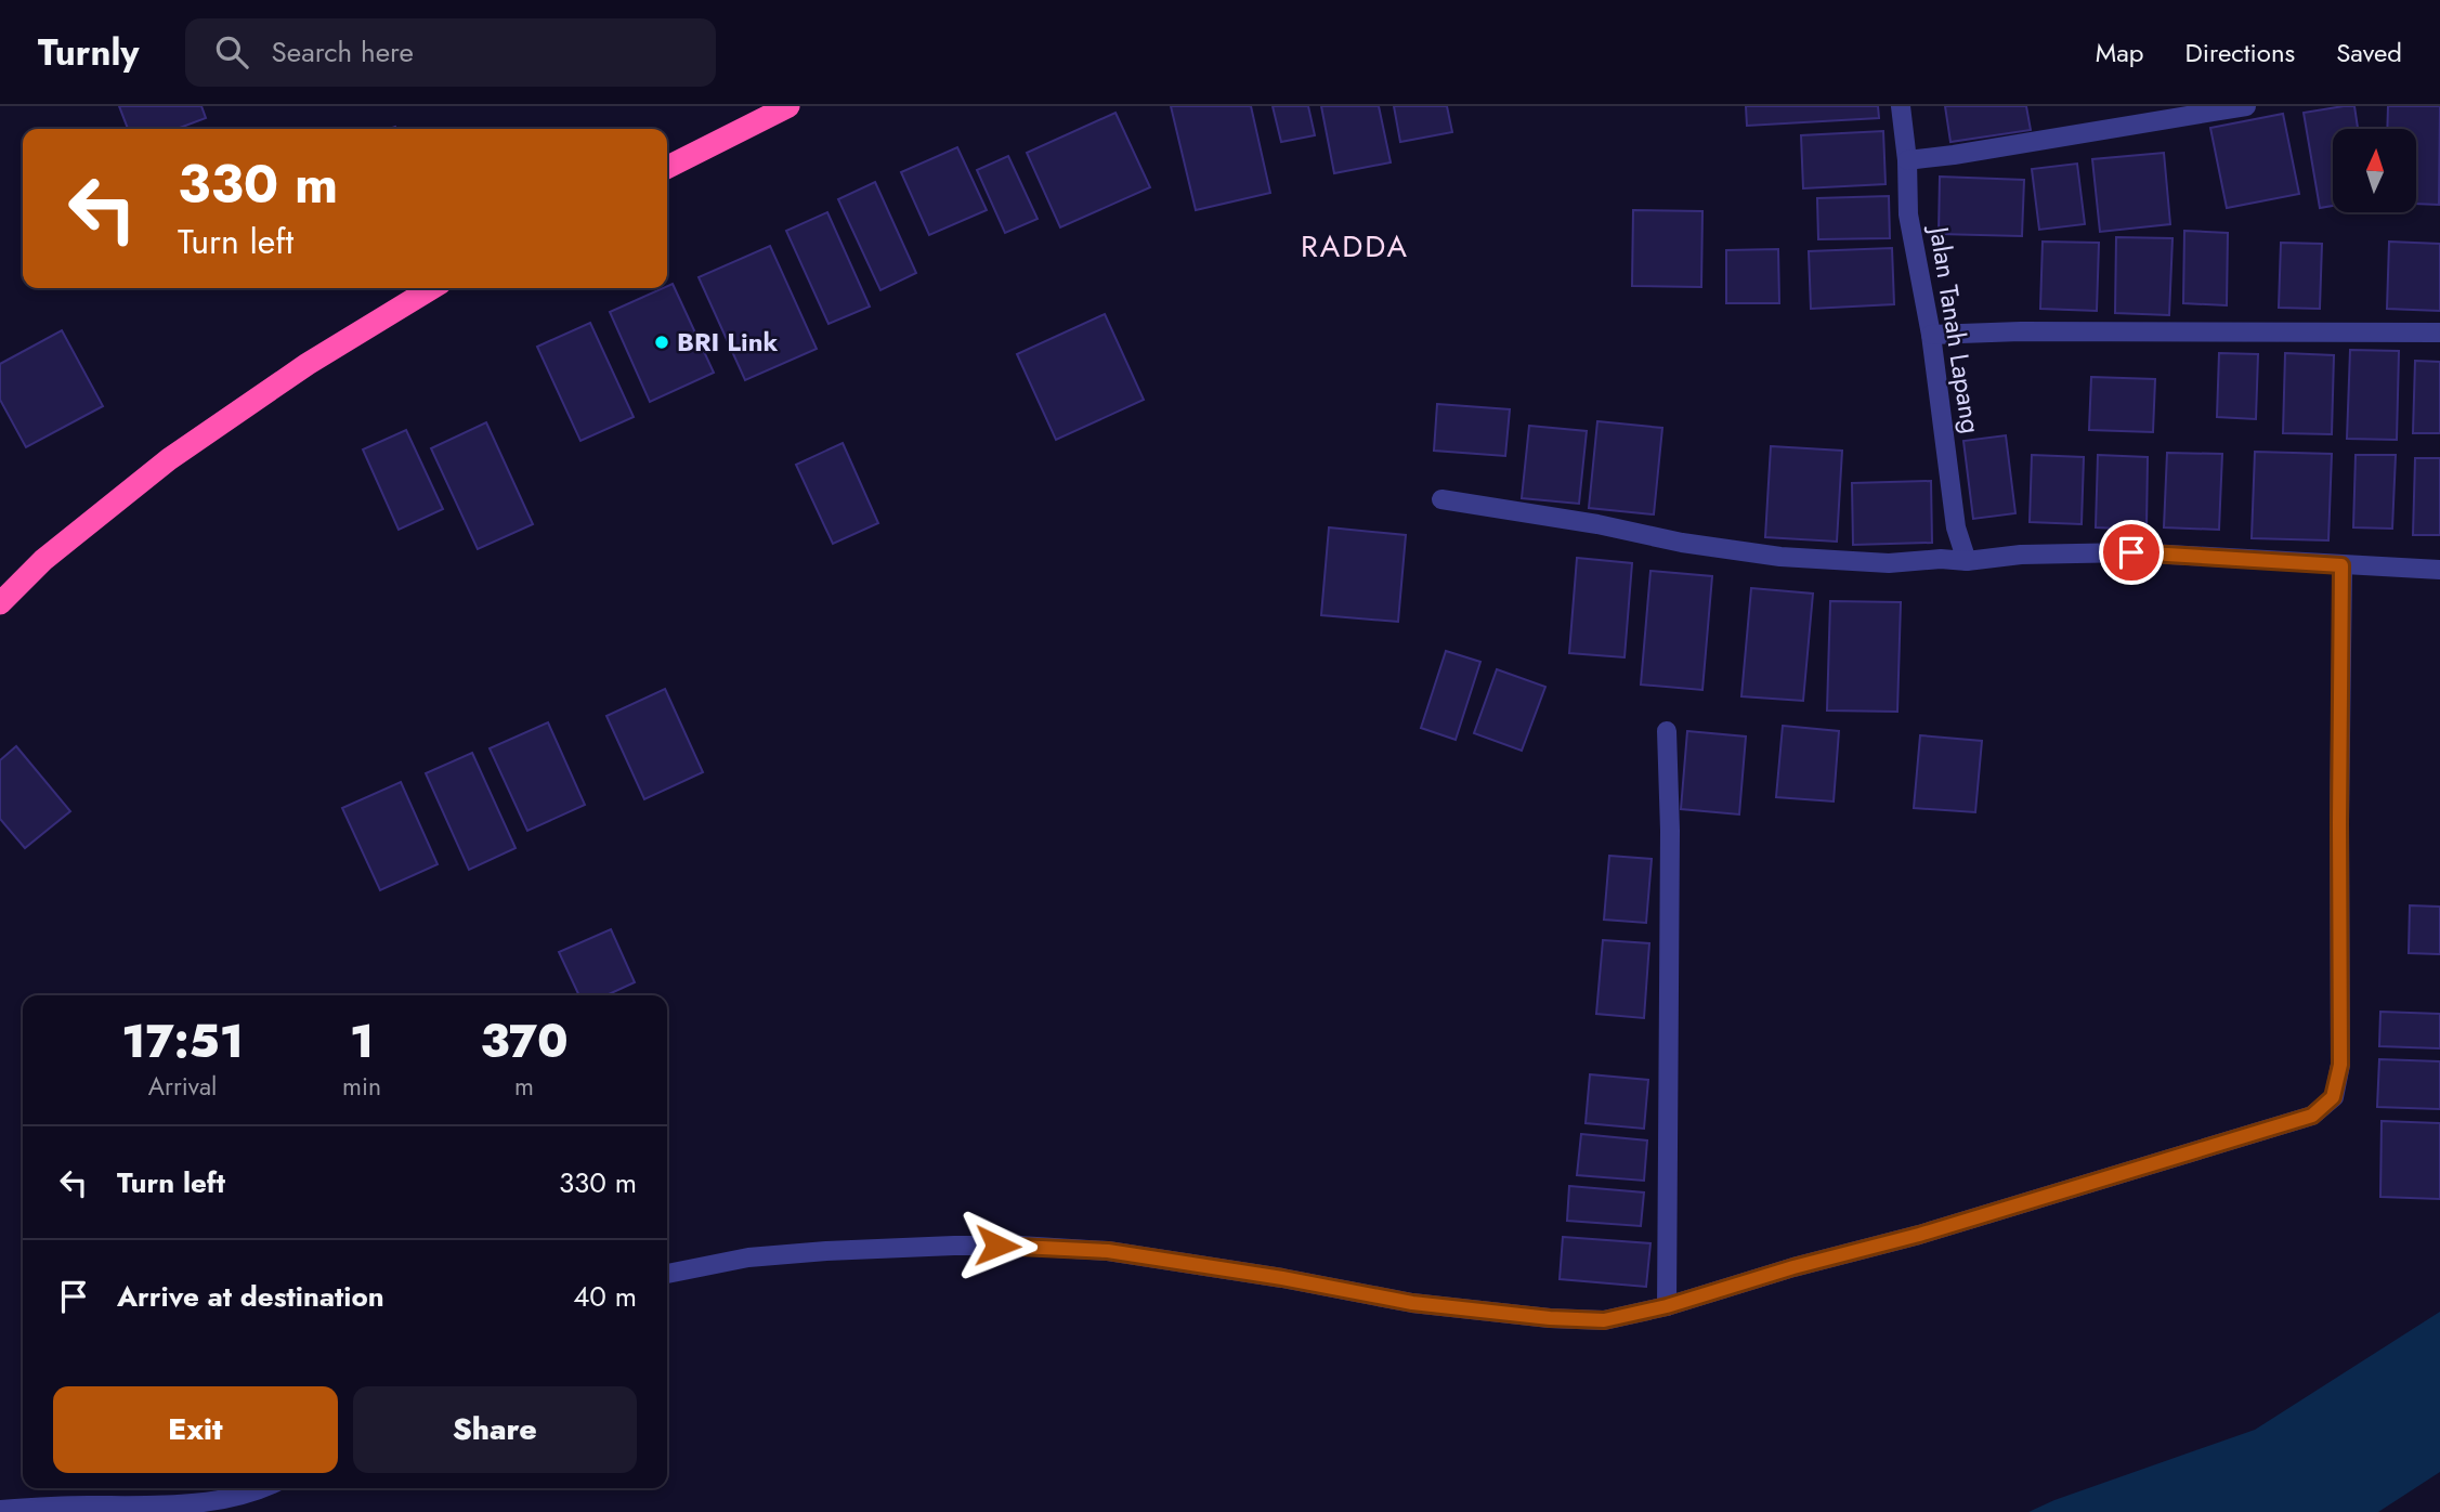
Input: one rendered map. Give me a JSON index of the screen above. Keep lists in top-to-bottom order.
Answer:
{
  "streets": {
    "street": ["Jalan Tanah Lapang"]
  },
  "districts": ["RADDA"],
  "places": ["BRI Link"],
  "north": "top",
  "page": {
    "header": "Turnly",
    "search": "Search here",
    "nav": ["Map", "Directions", "Saved"],
    "turn": ["330 m", "Turn left"],
    "eta": [
      "17:51",
      "Arrival",
      "1",
      "min",
      "370",
      "m"
    ],
    "list": [
      {
        "name": "Turn left",
        "value": "330 m"
      },
      {
        "name": "Arrive at destination",
        "value": "40 m"
      }
    ],
    "buttons": ["Exit", "Share"]
  }
}
